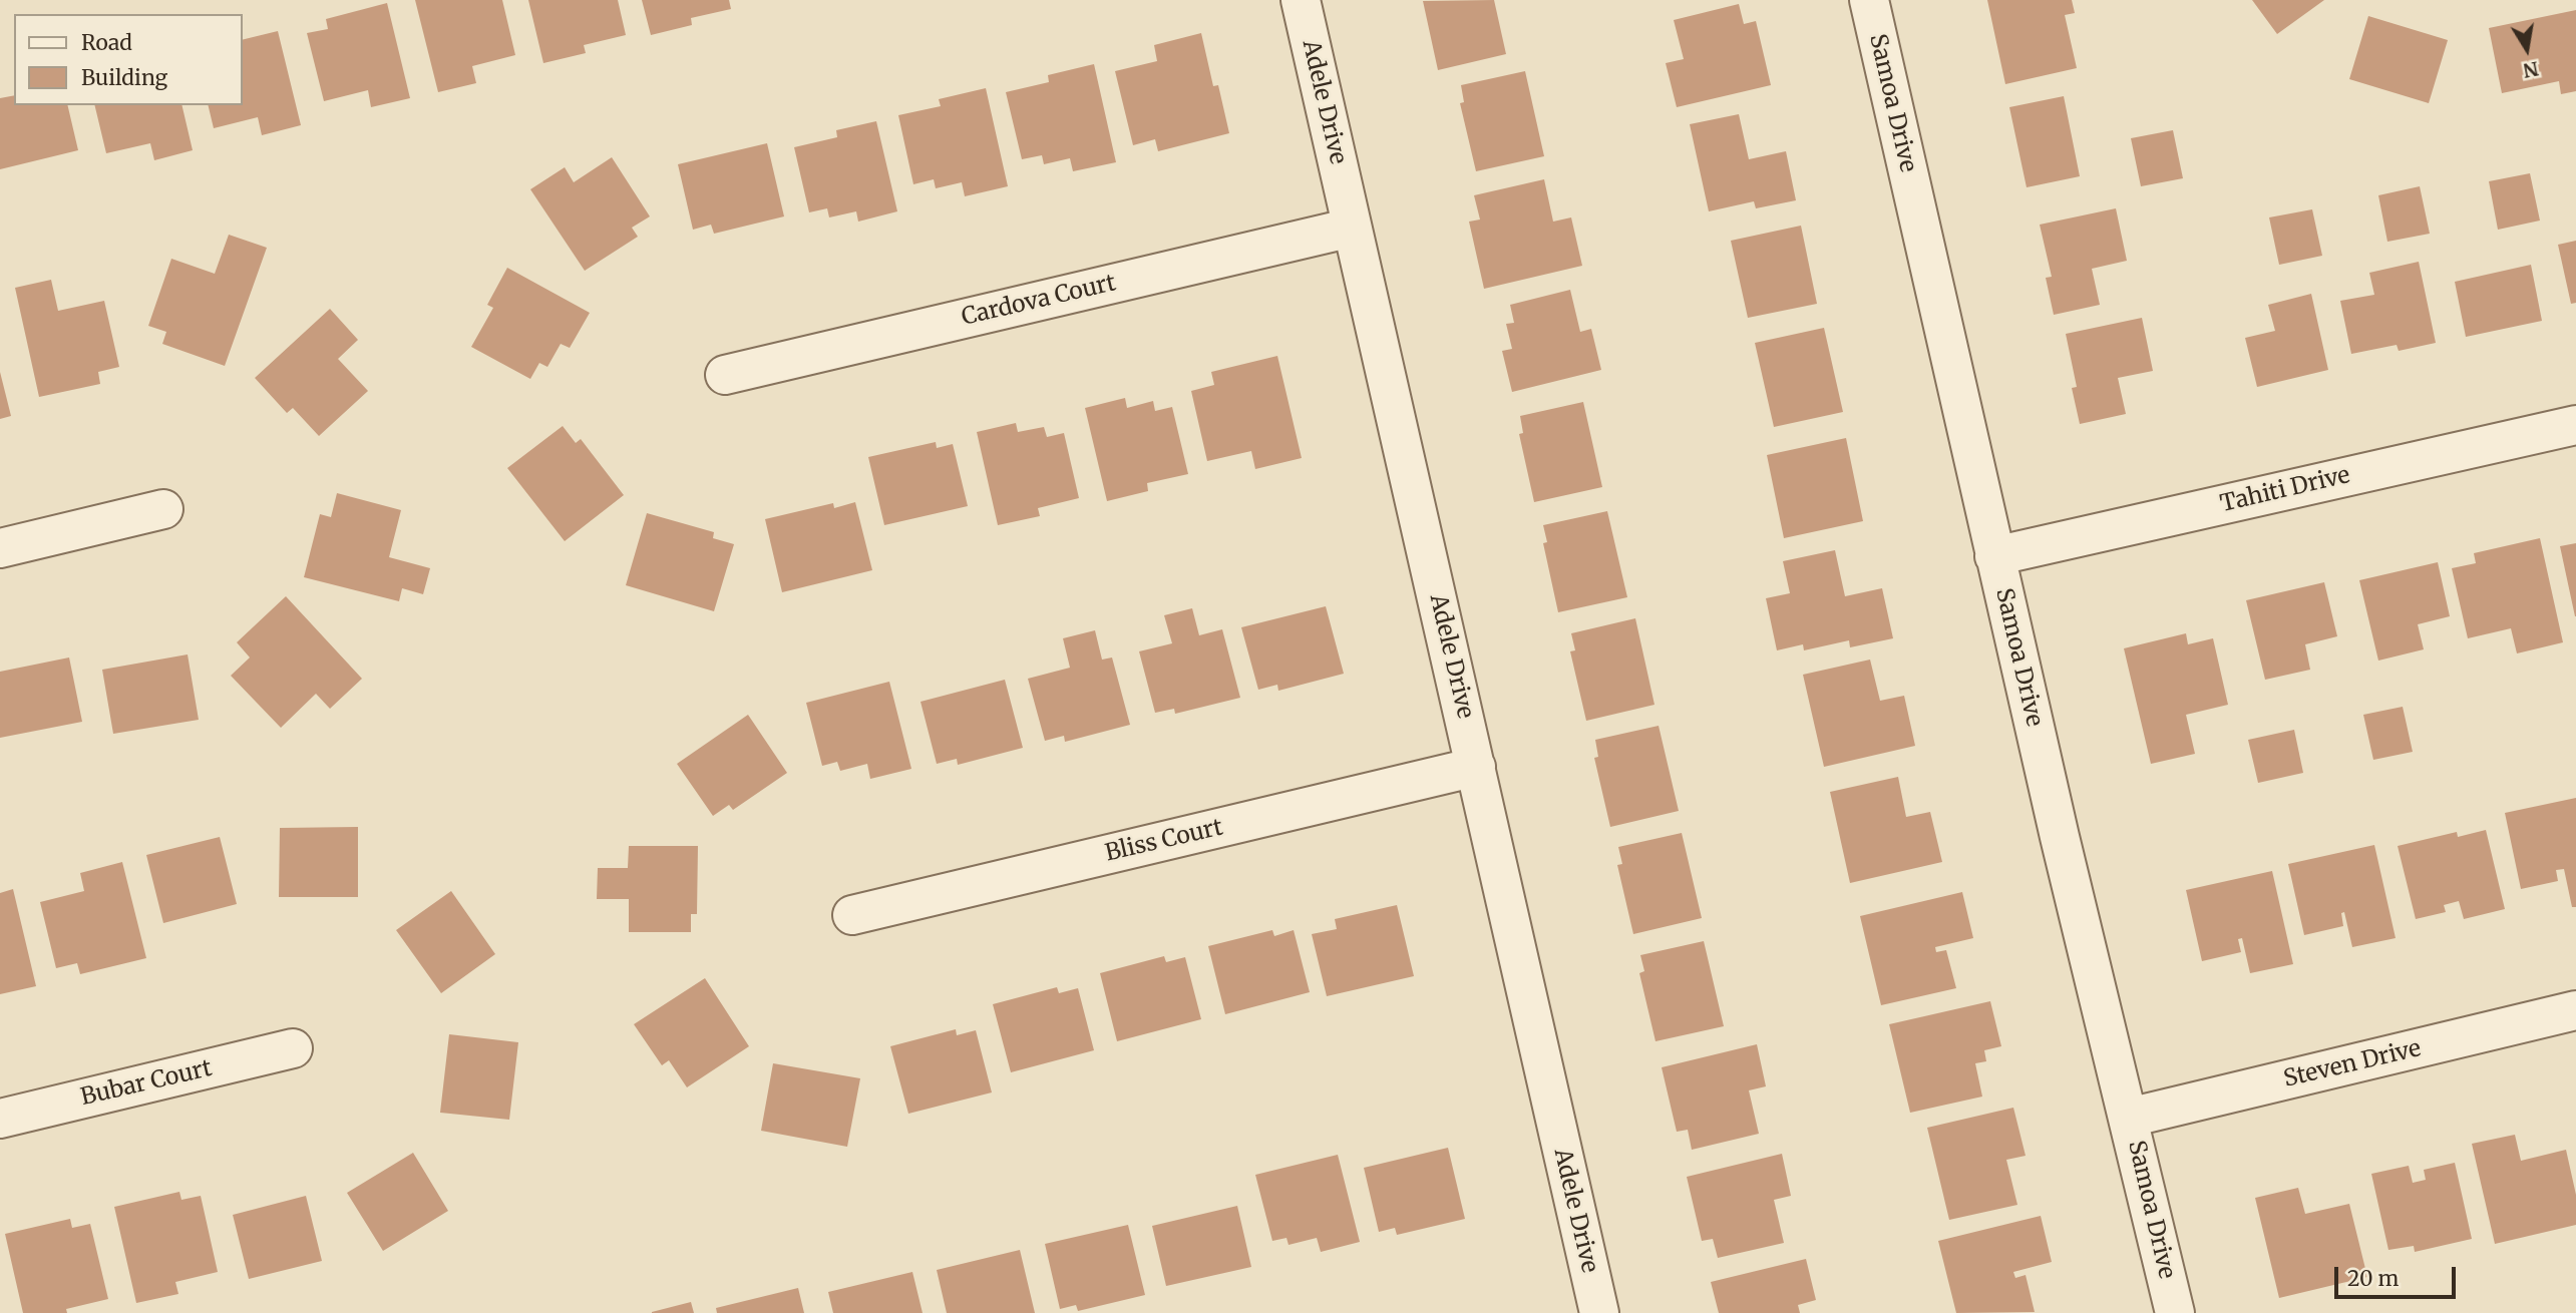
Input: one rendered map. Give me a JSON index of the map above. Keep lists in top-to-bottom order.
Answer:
{
  "streets": {
    "street": [
      "Adele Drive",
      "Samoa Drive",
      "Cardova Court",
      "Tahiti Drive",
      "Bliss Court",
      "Steven Drive",
      "Bubar Court"
    ]
  },
  "crossings": [
    ["Adele Drive", "Cardova Court"],
    ["Adele Drive", "Bliss Court"],
    ["Samoa Drive", "Tahiti Drive"],
    ["Samoa Drive", "Steven Drive"]
  ],
  "legend": ["Road", "Building"],
  "scale_bar": "20 m",
  "north": "bottom"
}
